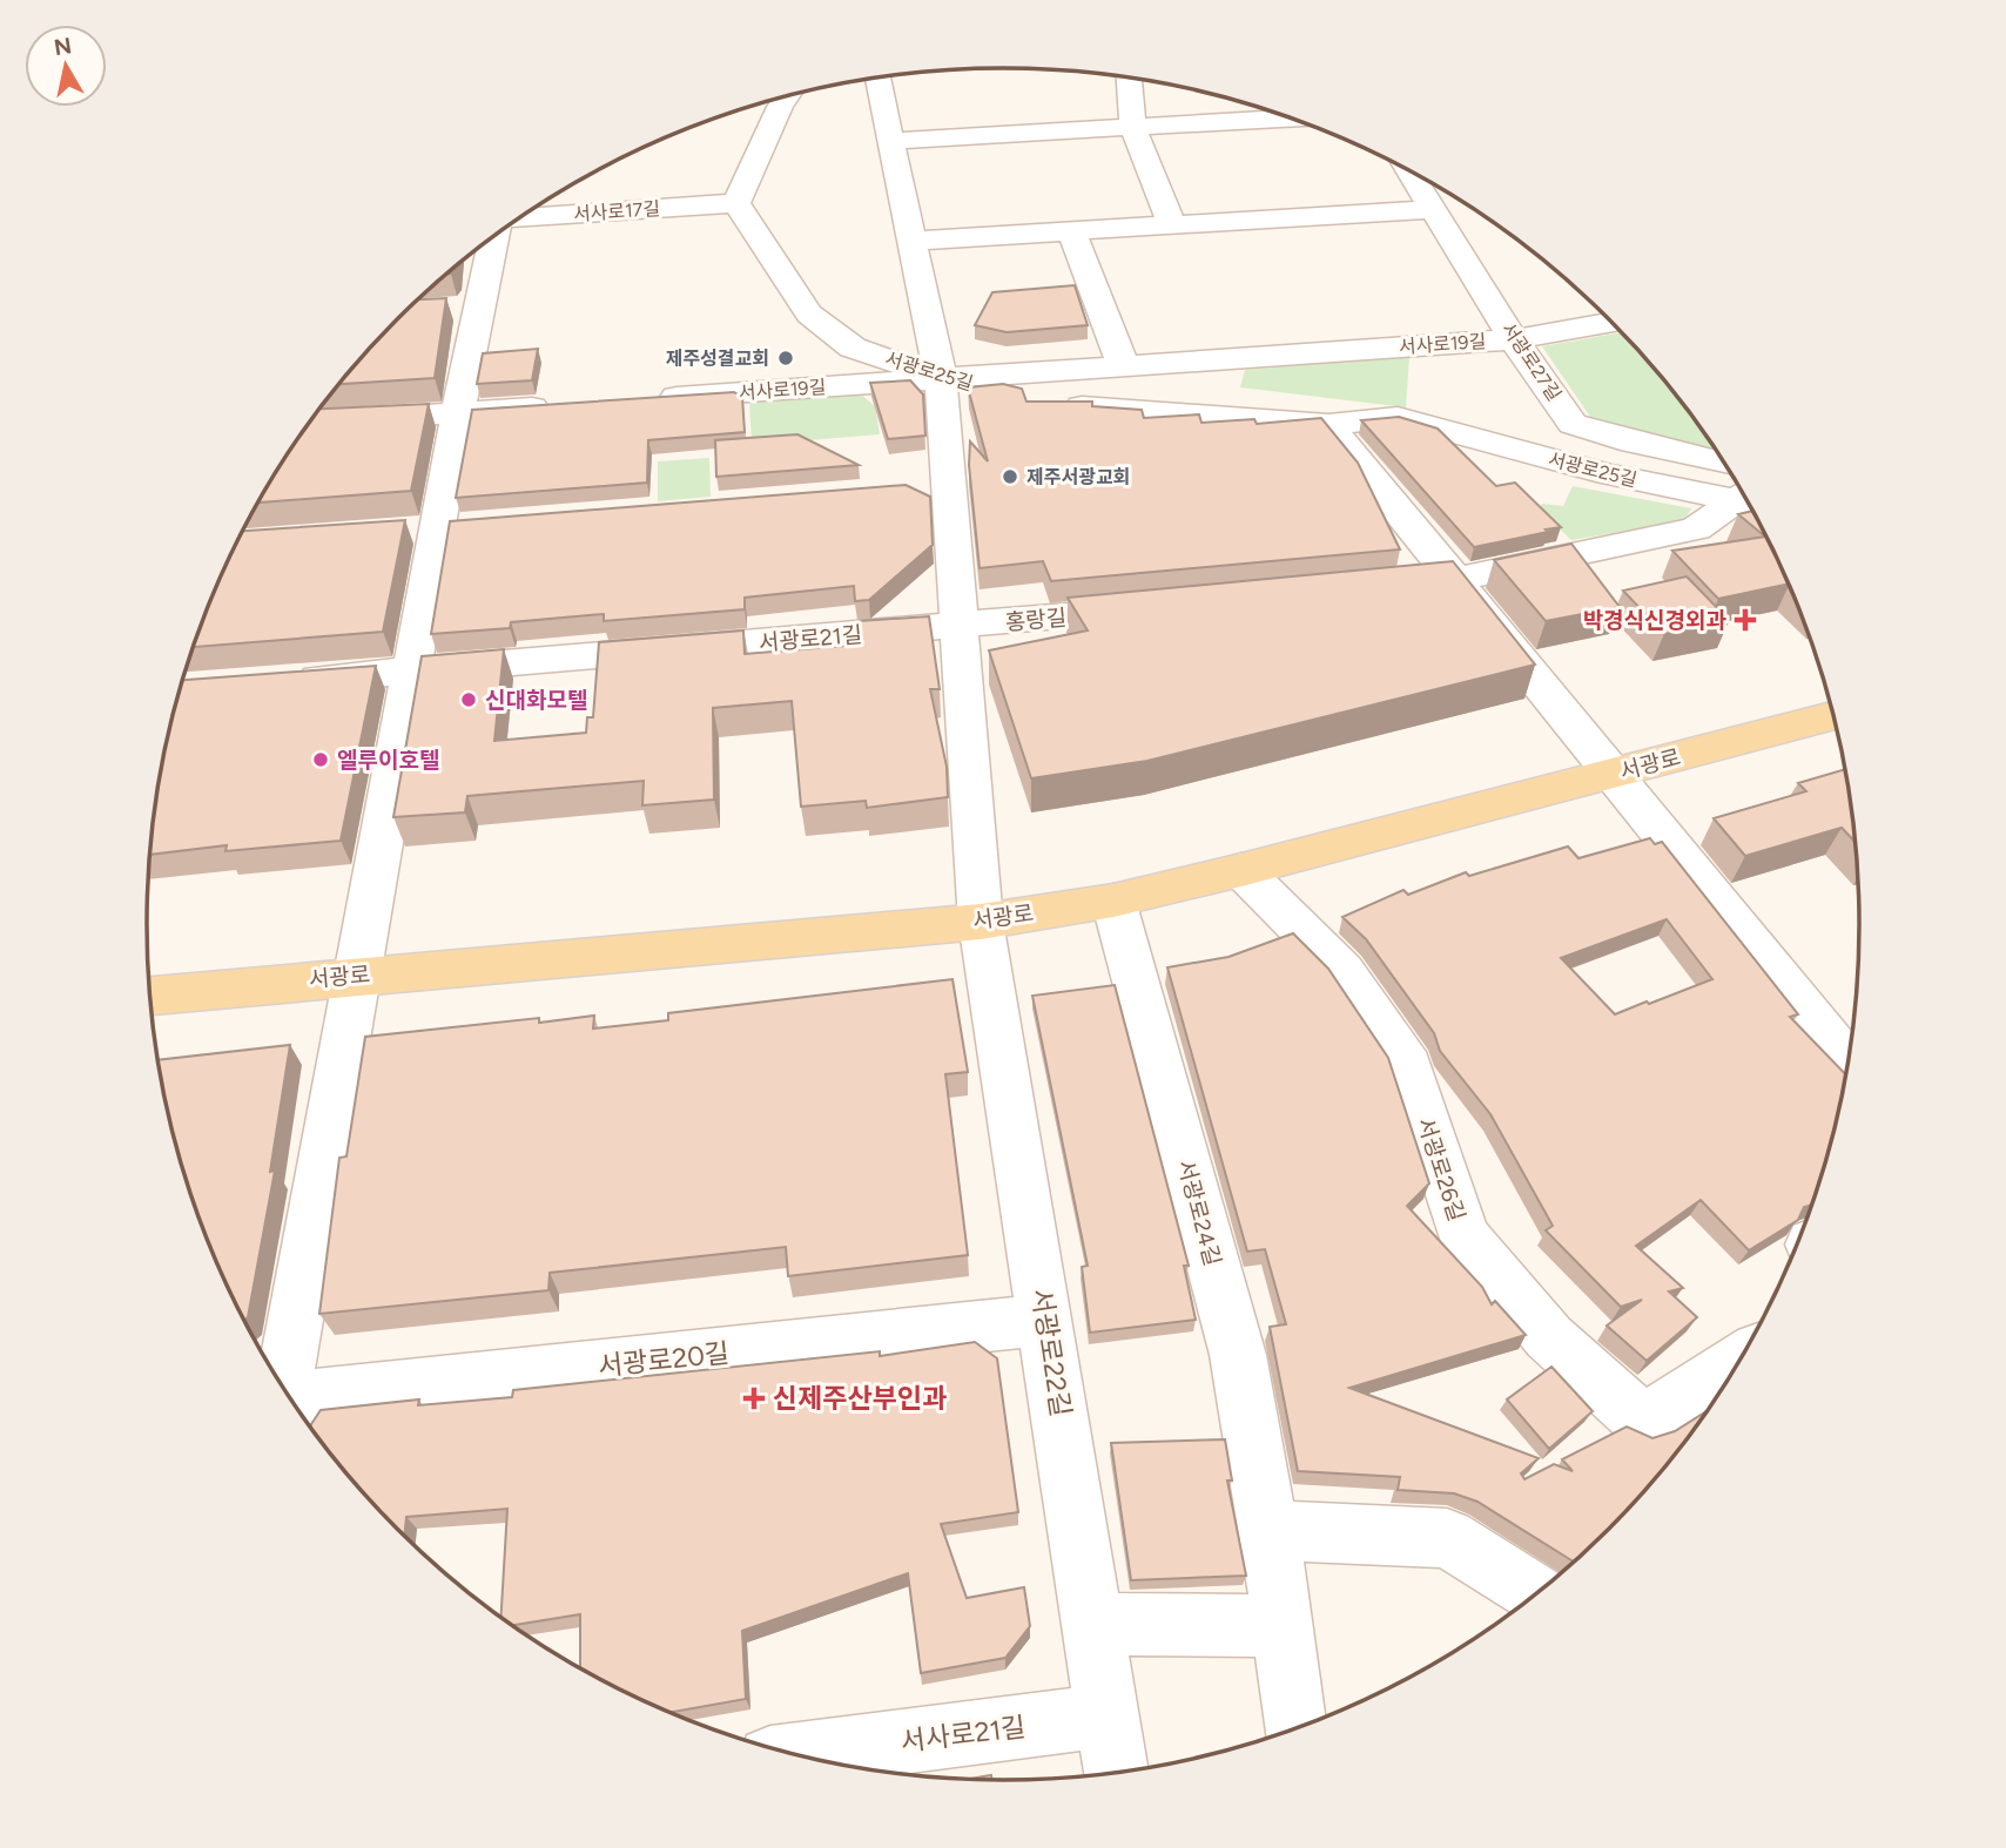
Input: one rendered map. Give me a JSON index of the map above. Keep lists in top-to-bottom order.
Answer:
{
  "streets": {
    "main road": ["서광로"],
    "street": [
      "서사로17길",
      "서사로19길",
      "서광로27길",
      "서광로25길",
      "홍랑길",
      "서광로21길",
      "서광로26길",
      "서광로24길",
      "서광로22길",
      "서광로20길",
      "서사로21길"
    ]
  },
  "crossings": [
    ["서사로17길", "서광로25길"],
    ["서사로19길", "서광로27길"],
    ["서사로19길", "서광로25길"],
    ["홍랑길", "서광로21길"],
    ["서광로", "서광로26길"],
    ["서광로", "서광로24길"],
    ["서광로", "서광로22길"],
    ["서광로", "서광로20길"],
    ["서광로22길", "서광로20길"],
    ["서광로22길", "서사로21길"]
  ],
  "places": {
    "other": [
      "제주성결교회",
      "제주서광교회",
      "신대화모텔",
      "엘루이호텔"
    ],
    "health": ["박경식신경외과", "신제주산부인과"]
  },
  "north": "top"
}
